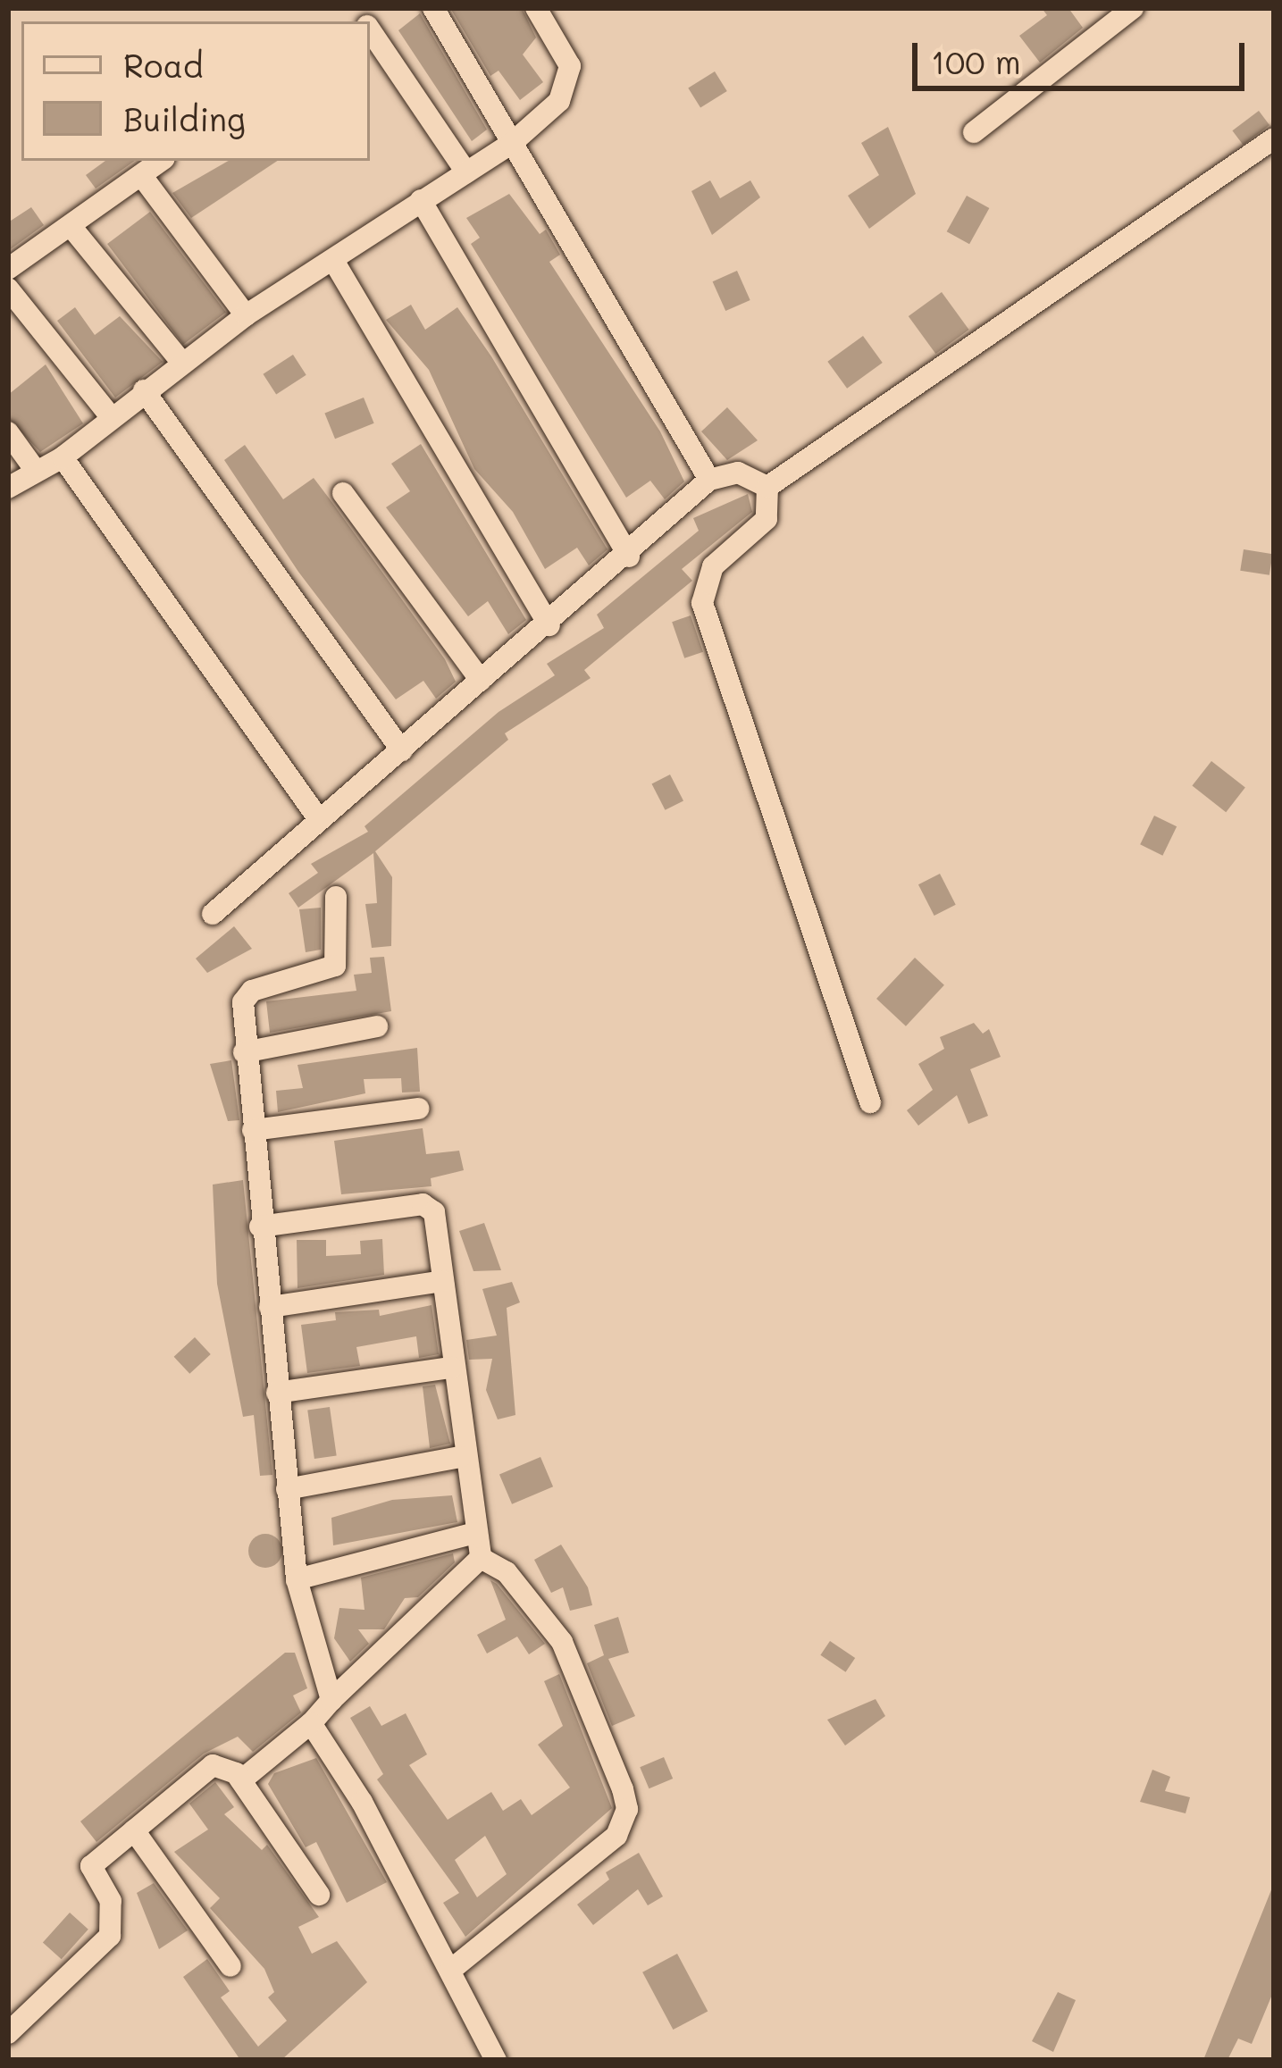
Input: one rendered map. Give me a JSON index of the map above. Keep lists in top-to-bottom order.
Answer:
{
  "legend": ["Road", "Building"],
  "scale_bar": "100 m"
}
